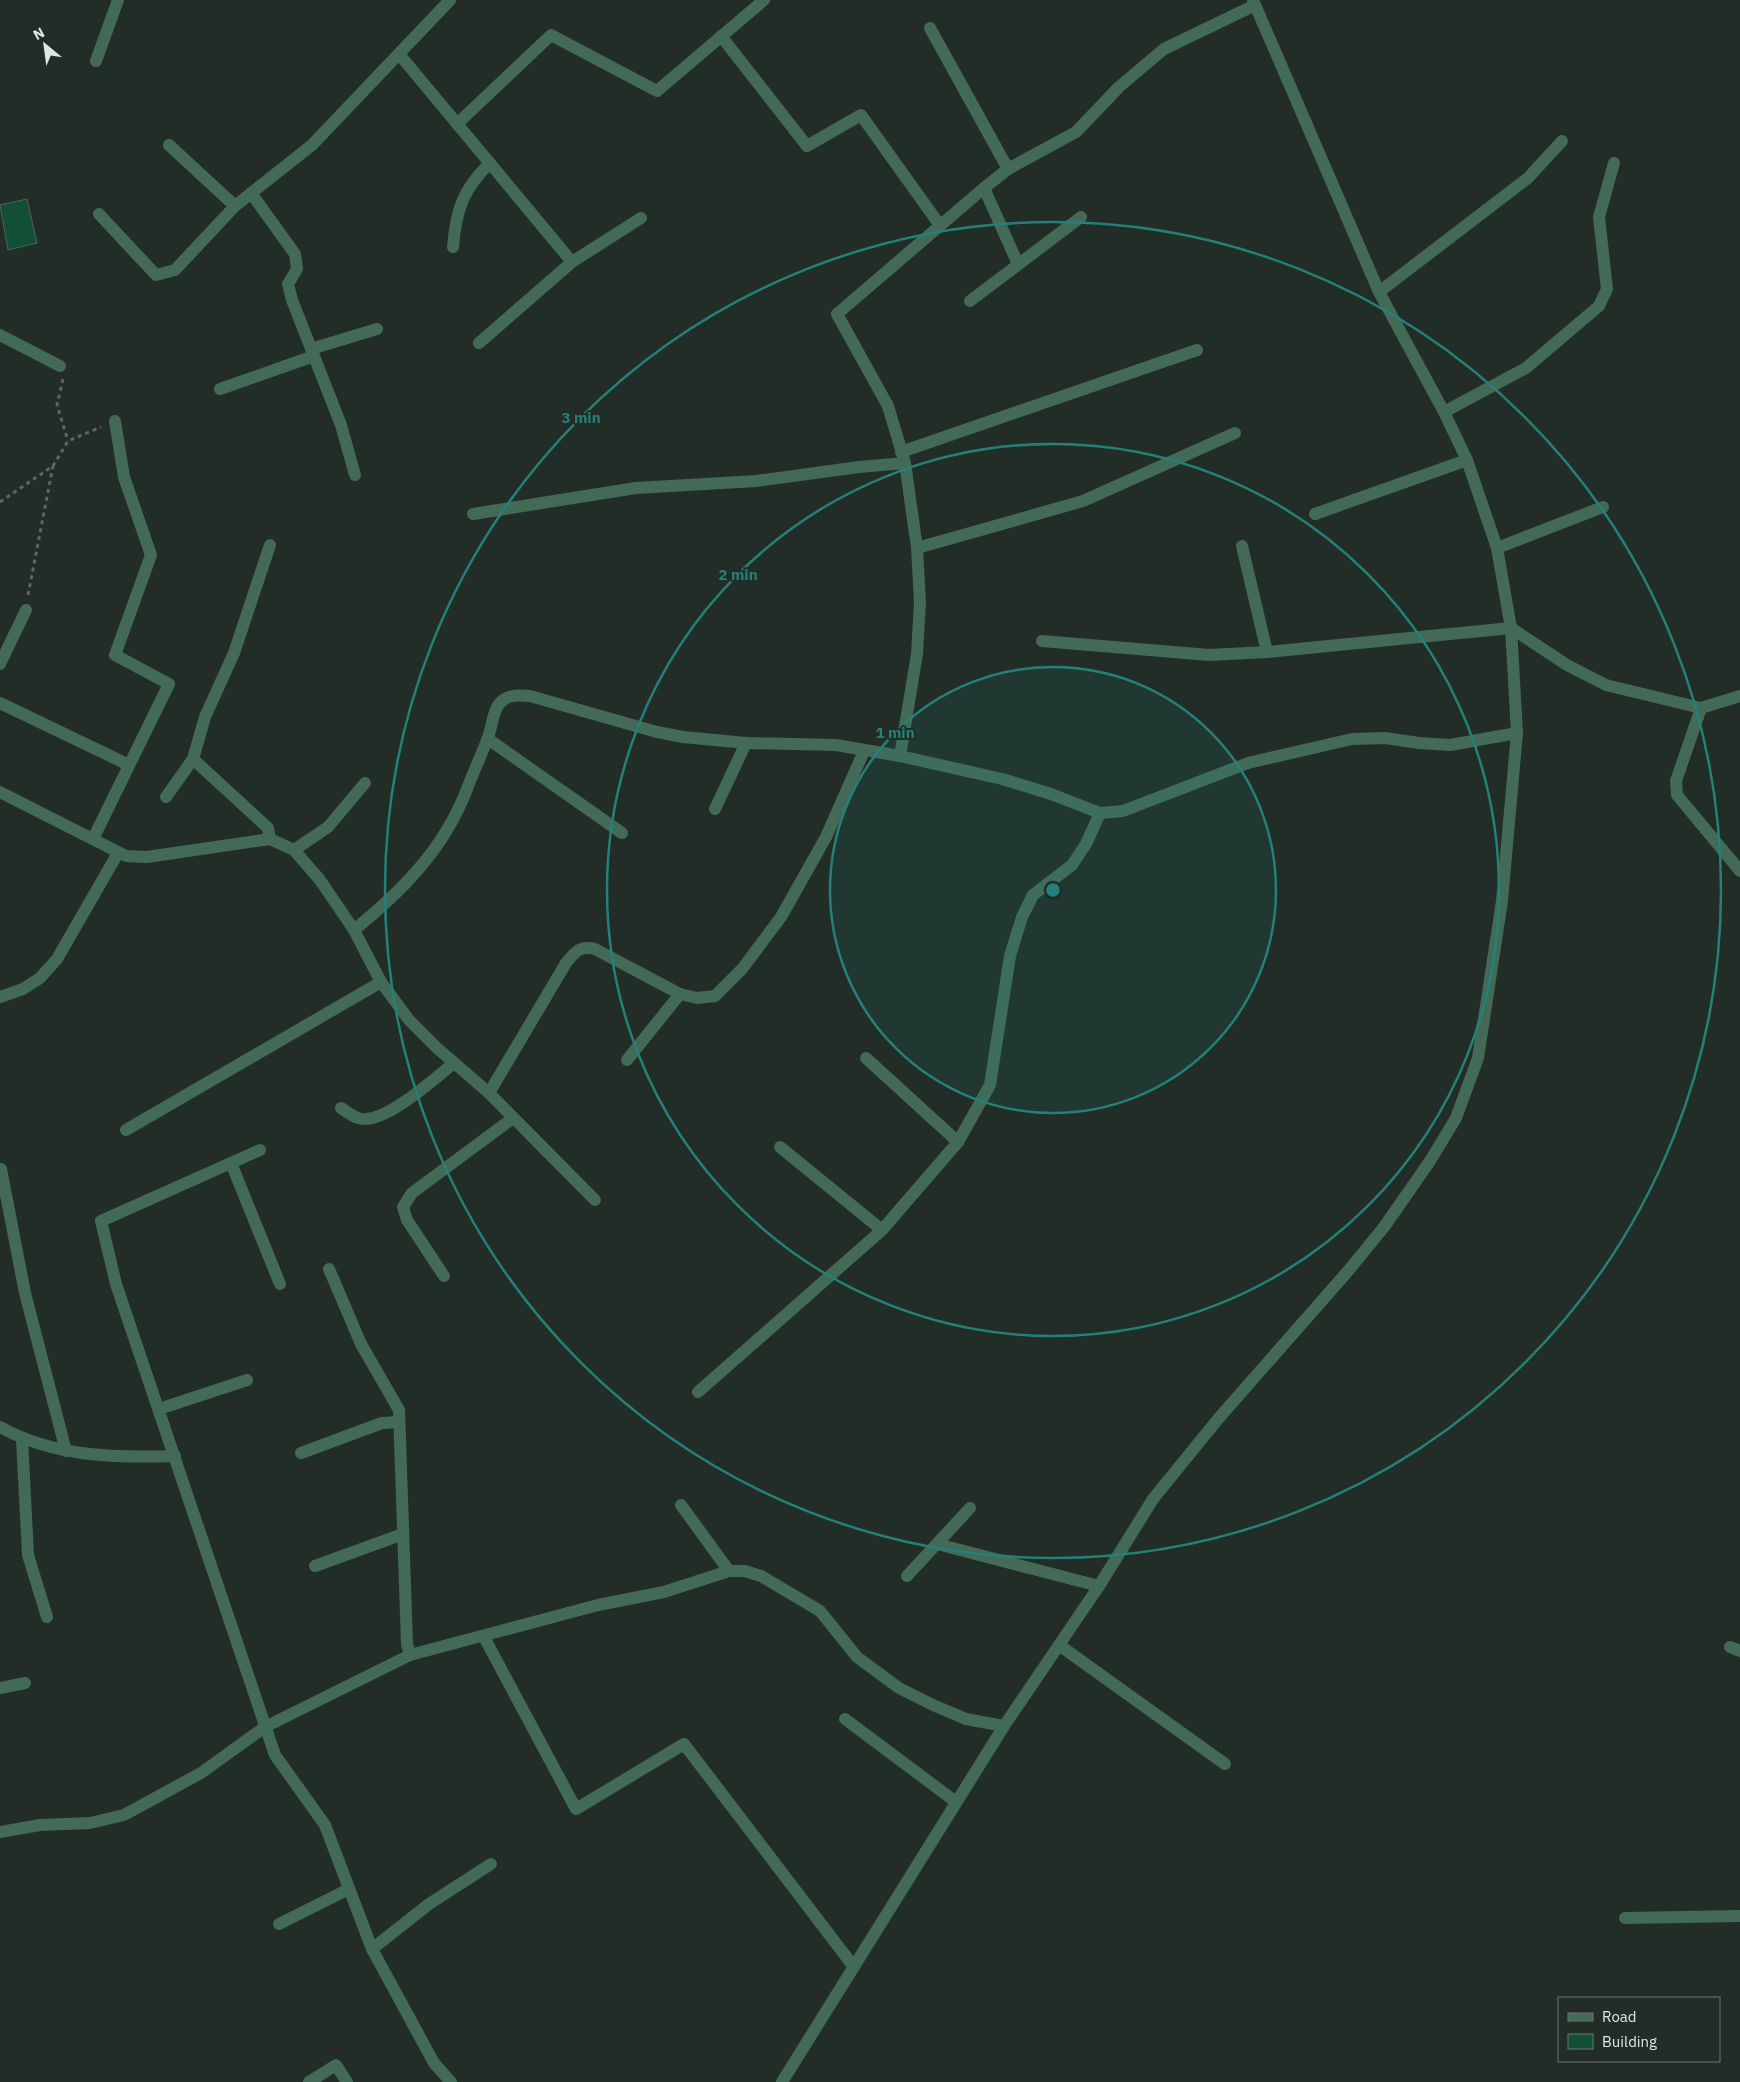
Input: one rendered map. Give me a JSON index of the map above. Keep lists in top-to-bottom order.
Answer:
{
  "legend": ["Road", "Building"],
  "north": "top left",
  "rings": ["3 min", "2 min", "1 min"]
}
